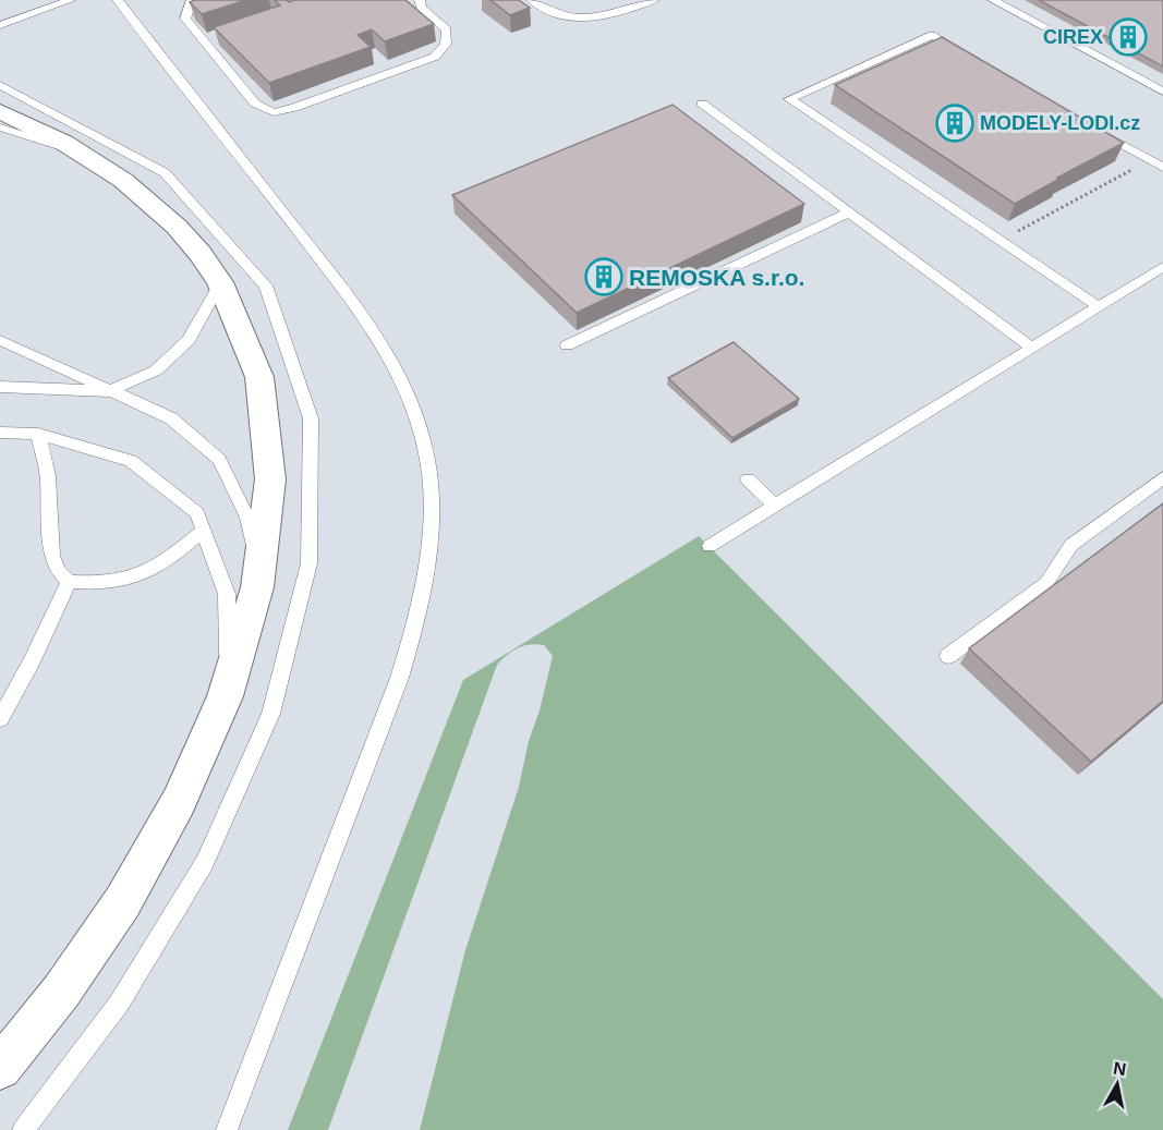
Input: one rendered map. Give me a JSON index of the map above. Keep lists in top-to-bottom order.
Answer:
{
  "places": {
    "building": ["CIREX", "MODELY-LODI.cz", "REMOSKA s.r.o."]
  },
  "north": "top"
}
